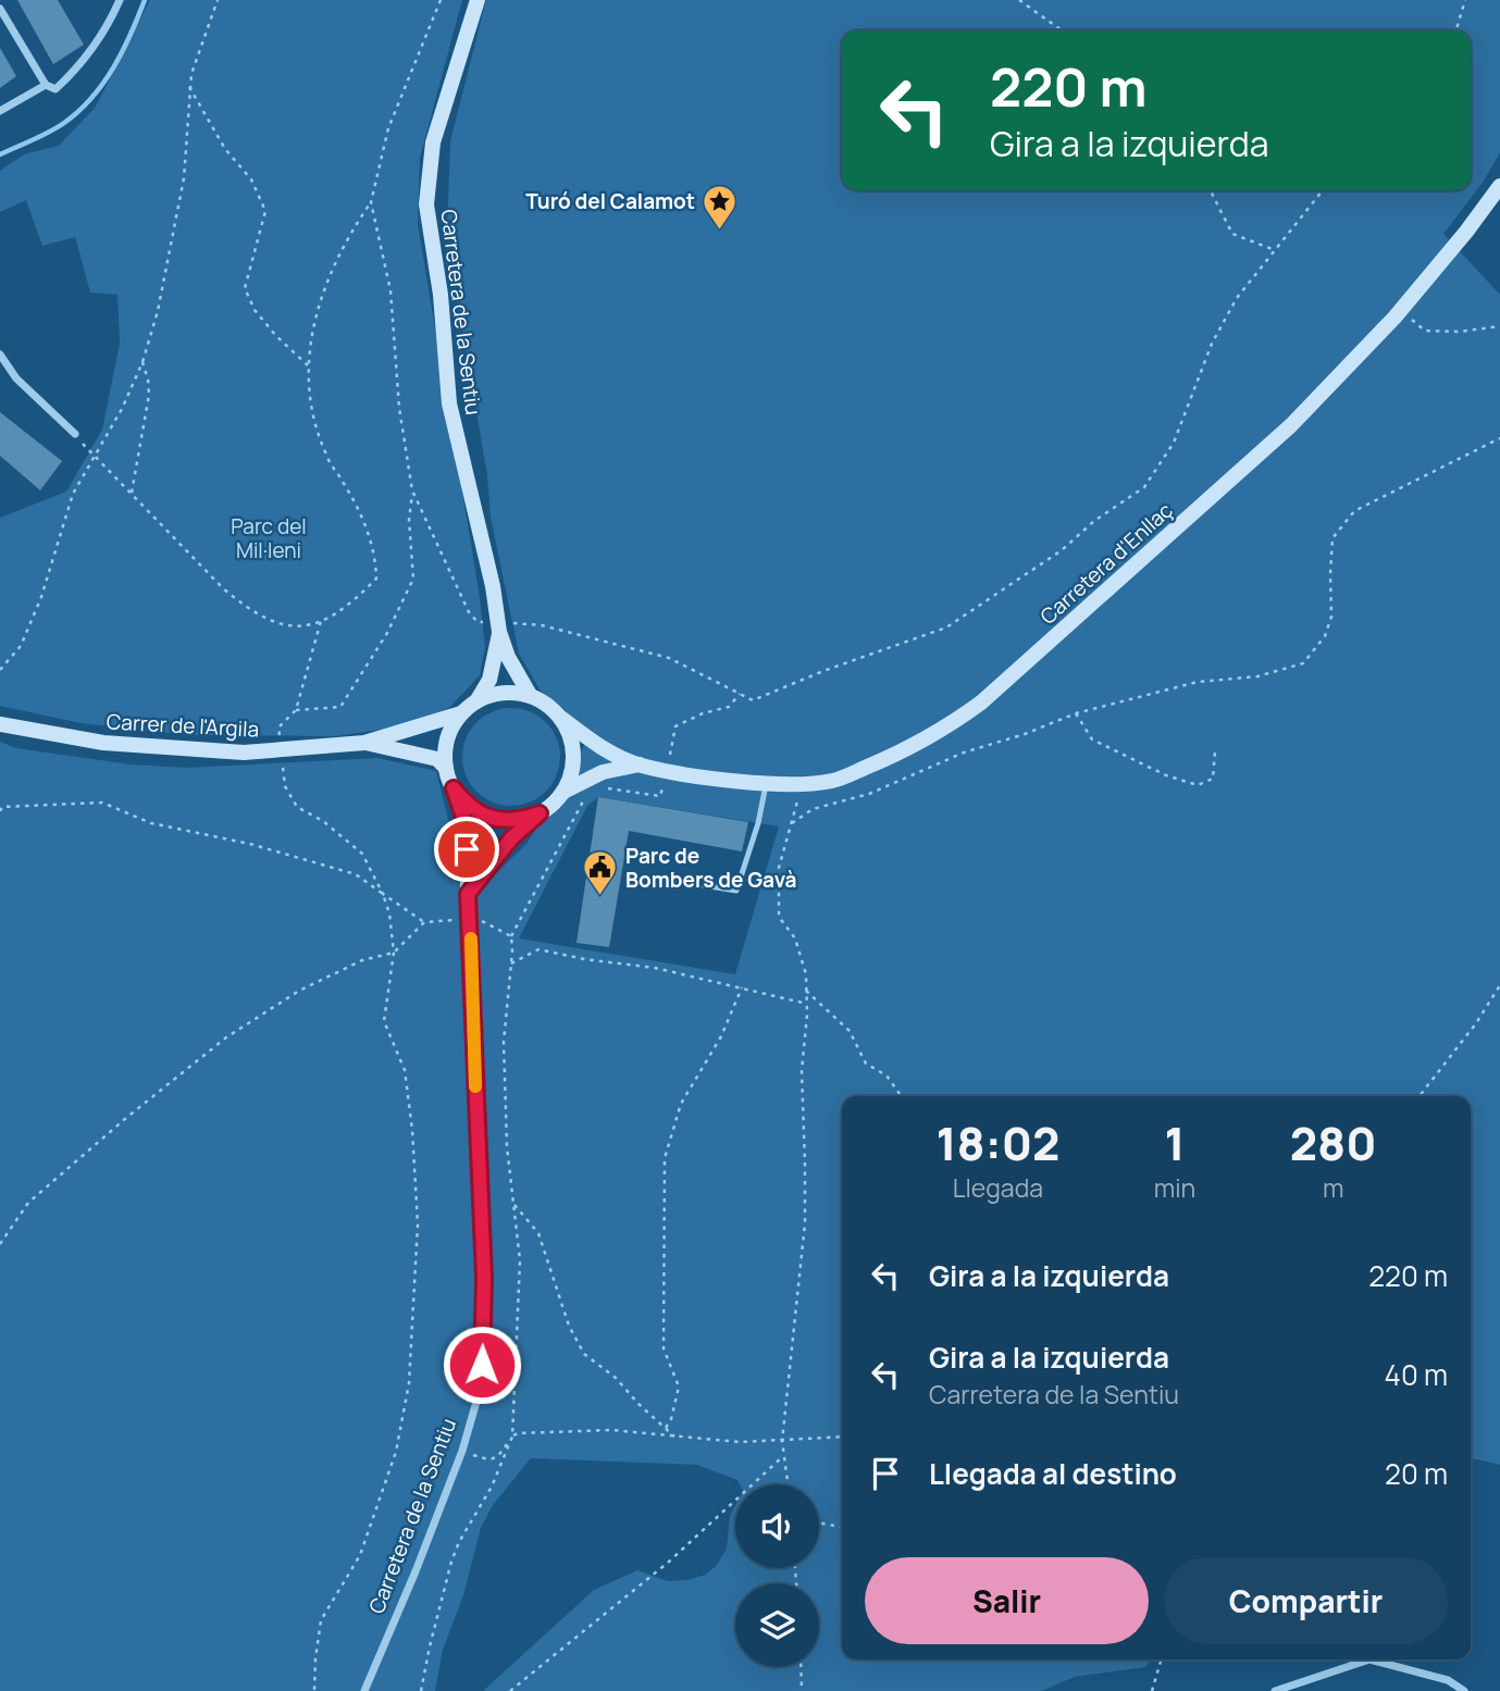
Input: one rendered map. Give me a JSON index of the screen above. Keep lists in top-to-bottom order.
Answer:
{
  "streets": {
    "street": ["Carretera de la Sentiu", "Carretera d'Enllaç", "Carrer de l'Argila"]
  },
  "crossings": [
    ["Carretera de la Sentiu", "Carretera d'Enllaç"],
    ["Carretera de la Sentiu", "Carrer de l'Argila"],
    ["Carretera d'Enllaç", "Carrer de l'Argila"]
  ],
  "parks": ["Parc del Mil·leni"],
  "places": {
    "place": ["Turó del Calamot"],
    "public building": ["Parc de Bombers de Gavà"]
  },
  "page": {
    "turn": ["220 m", "Gira a la izquierda"],
    "eta": [
      "18:02",
      "Llegada",
      "1",
      "min",
      "280",
      "m"
    ],
    "list": [
      {
        "name": "Gira a la izquierda",
        "value": "220 m"
      },
      {
        "name": "Gira a la izquierda",
        "note": "Carretera de la Sentiu",
        "value": "40 m"
      },
      {
        "name": "Llegada al destino",
        "value": "20 m"
      }
    ],
    "buttons": ["Salir", "Compartir"]
  }
}
